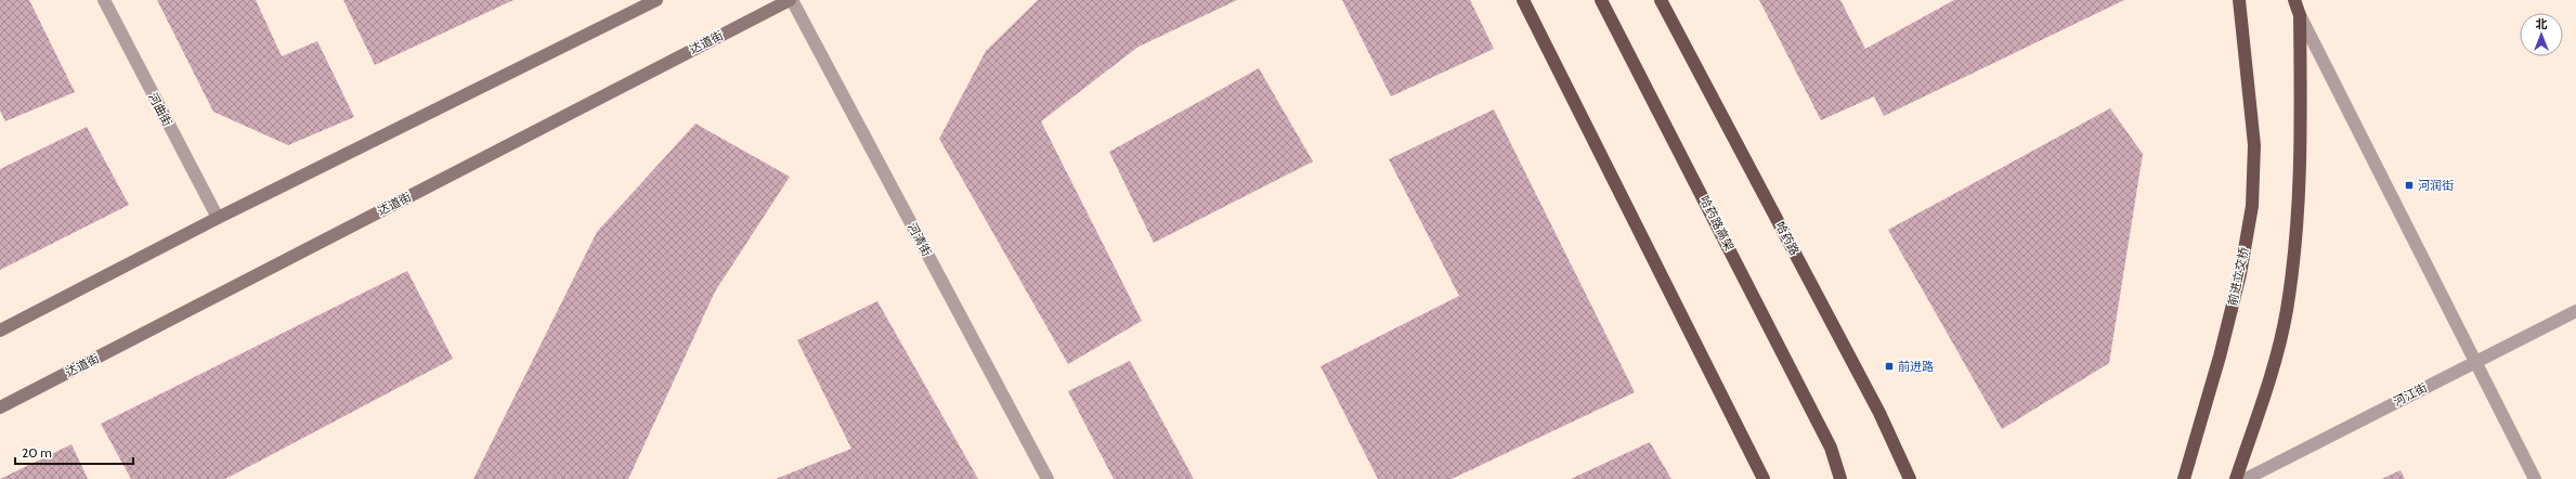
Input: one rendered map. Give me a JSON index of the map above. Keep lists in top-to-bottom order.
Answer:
{
  "streets": {
    "highway": ["哈药路高架", "哈药路", "前进立交桥"],
    "main road": ["达道街"],
    "street": ["河曲街", "河清街", "河江街"]
  },
  "crossings": [
    ["达道街", "河清街"]
  ],
  "places": {
    "transit": ["河润街", "前进路"]
  },
  "scale_bar": "20 m",
  "north": "top"
}
